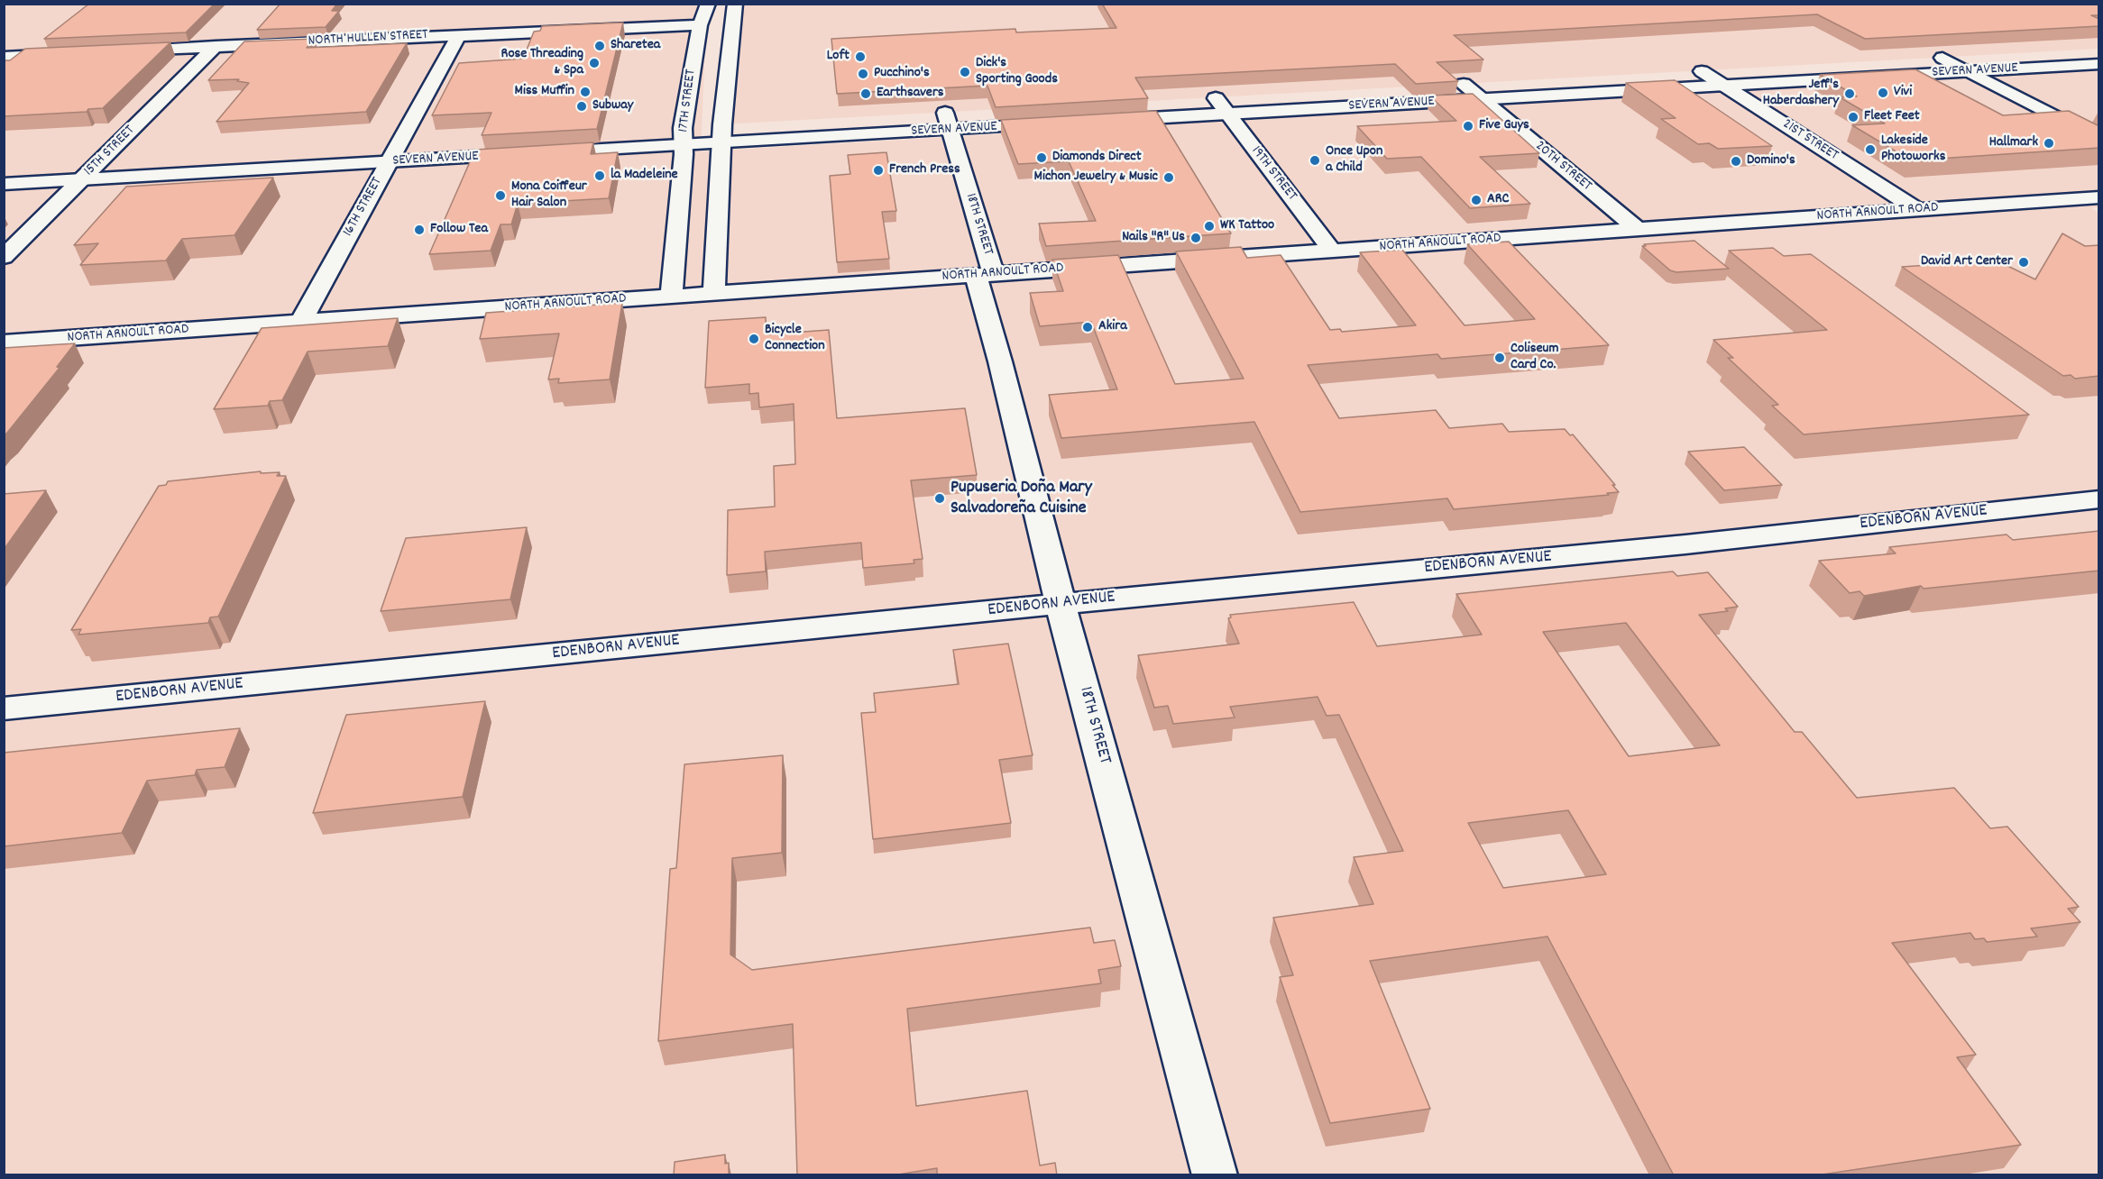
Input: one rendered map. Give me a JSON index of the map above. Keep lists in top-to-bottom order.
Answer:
{
  "streets": {
    "street": [
      "NORTH HULLEN STREET",
      "SEVERN AVENUE",
      "17TH STREET",
      "21ST STREET",
      "15TH STREET",
      "20TH STREET",
      "19TH STREET",
      "16TH STREET",
      "NORTH ARNOULT ROAD",
      "18TH STREET",
      "EDENBORN AVENUE"
    ]
  },
  "crossings": [
    ["NORTH HULLEN STREET", "17TH STREET"],
    ["NORTH HULLEN STREET", "15TH STREET"],
    ["NORTH HULLEN STREET", "16TH STREET"],
    ["SEVERN AVENUE", "17TH STREET"],
    ["SEVERN AVENUE", "21ST STREET"],
    ["SEVERN AVENUE", "15TH STREET"],
    ["SEVERN AVENUE", "20TH STREET"],
    ["SEVERN AVENUE", "19TH STREET"],
    ["SEVERN AVENUE", "16TH STREET"],
    ["SEVERN AVENUE", "18TH STREET"],
    ["17TH STREET", "NORTH ARNOULT ROAD"],
    ["21ST STREET", "NORTH ARNOULT ROAD"],
    ["20TH STREET", "NORTH ARNOULT ROAD"],
    ["19TH STREET", "NORTH ARNOULT ROAD"],
    ["16TH STREET", "NORTH ARNOULT ROAD"],
    ["NORTH ARNOULT ROAD", "18TH STREET"],
    ["18TH STREET", "EDENBORN AVENUE"]
  ],
  "places": [
    "Sharetea",
    "Loft",
    "Rose Threading & Spa",
    "Dick's Sporting Goods",
    "Pucchino's",
    "Miss Muffin",
    "Vivi",
    "Earthsavers",
    "Jeff's Haberdashery",
    "Subway",
    "Fleet Feet",
    "Five Guys",
    "Hallmark",
    "Lakeside Photoworks",
    "Diamonds Direct",
    "Once Upon a Child",
    "Domino's",
    "French Press",
    "la Madeleine",
    "Michon Jewelry & Music",
    "Mona Coiffeur Hair Salon",
    "ARC",
    "WK Tattoo",
    "Follow Tea",
    "Nails \"R\" Us",
    "David Art Center",
    "Akira",
    "Bicycle Connection",
    "Coliseum Card Co.",
    "Pupuseria Doña Mary Salvadoreña Cuisine"
  ]
}
